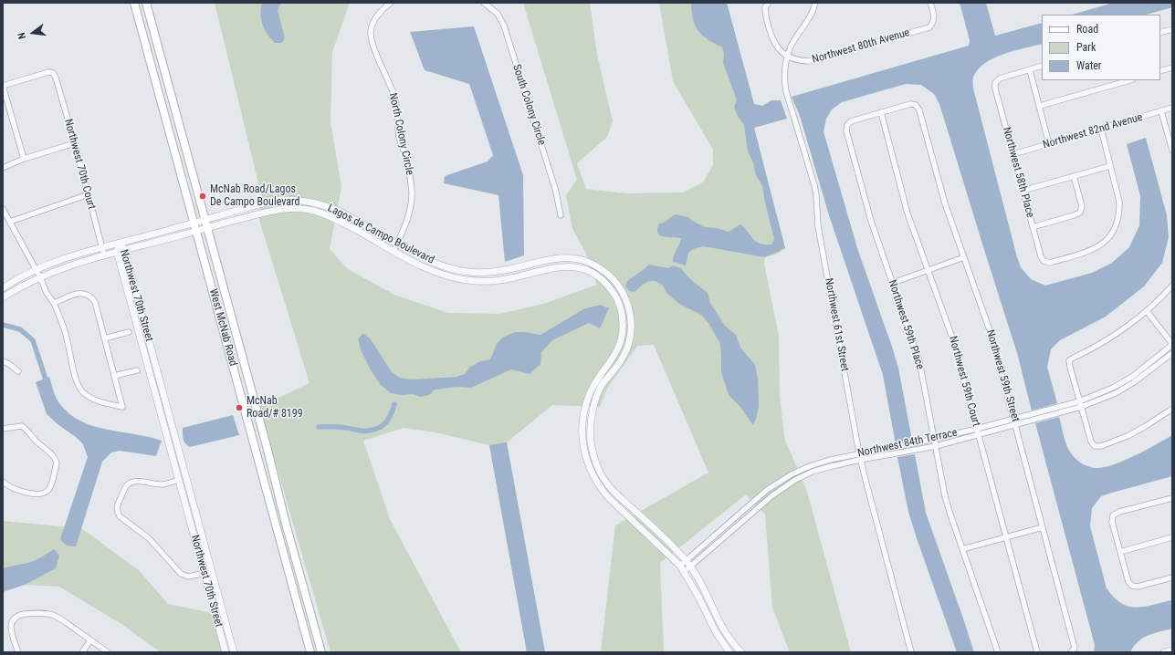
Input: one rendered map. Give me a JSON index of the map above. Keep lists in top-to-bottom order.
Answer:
{
  "streets": {
    "main road": ["West McNab Road"],
    "street": [
      "Northwest 80th Avenue",
      "South Colony Circle",
      "Northwest 82nd Avenue",
      "North Colony Circle",
      "Northwest 70th Court",
      "Northwest 58th Place",
      "Lagos de Campo Boulevard",
      "Northwest 70th Street",
      "Northwest 61st Street",
      "Northwest 59th Place",
      "Northwest 59th Street",
      "Northwest 59th Court",
      "Northwest 84th Terrace"
    ]
  },
  "crossings": [
    ["Northwest 80th Avenue", "Northwest 61st Street"],
    ["Northwest 82nd Avenue", "Northwest 58th Place"],
    ["North Colony Circle", "Lagos de Campo Boulevard"],
    ["Lagos de Campo Boulevard", "West McNab Road"],
    ["Lagos de Campo Boulevard", "Northwest 84th Terrace"],
    ["Northwest 61st Street", "Northwest 84th Terrace"],
    ["Northwest 59th Place", "Northwest 59th Street"],
    ["Northwest 59th Place", "Northwest 59th Court"],
    ["Northwest 59th Place", "Northwest 84th Terrace"],
    ["Northwest 59th Street", "Northwest 59th Court"],
    ["Northwest 59th Street", "Northwest 84th Terrace"],
    ["Northwest 59th Court", "Northwest 84th Terrace"]
  ],
  "places": ["McNab Road/Lagos De Campo Boulevard", "McNab Road/# 8199"],
  "legend": ["Road", "Park", "Water"],
  "north": "left"
}
